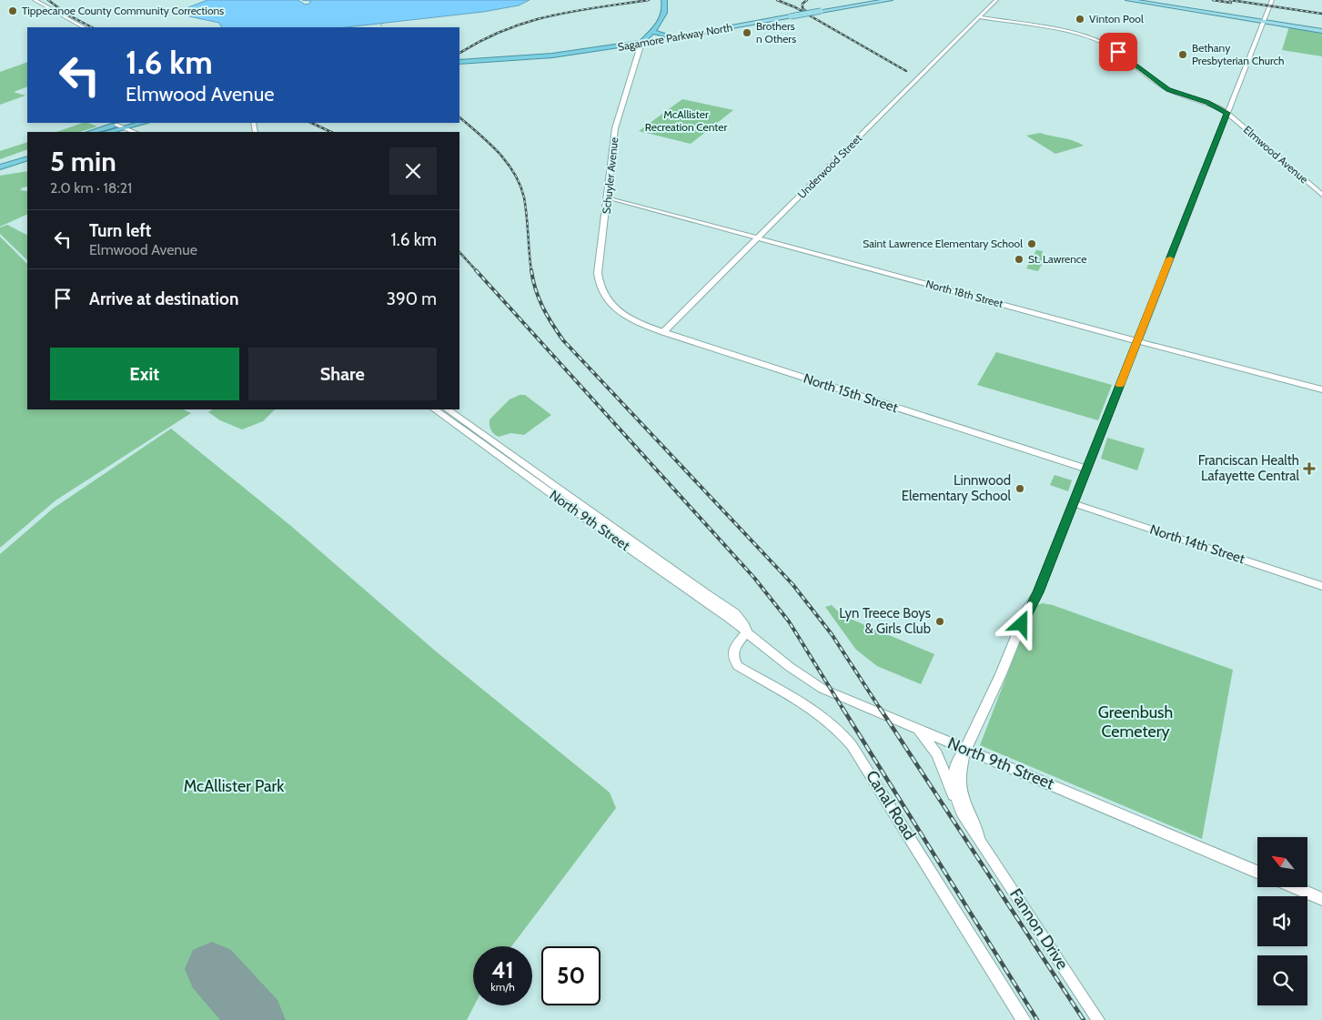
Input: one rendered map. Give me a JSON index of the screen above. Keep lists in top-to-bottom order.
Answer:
{
  "streets": {
    "highway": ["Sagamore Parkway North", "Schuyler Avenue"],
    "main road": [
      "Elmwood Avenue",
      "North 18th Street",
      "North 15th Street",
      "North 9th Street",
      "Canal Road"
    ],
    "street": ["Underwood Street", "North 14th Street", "Fannon Drive"]
  },
  "crossings": [
    ["Sagamore Parkway North", "Schuyler Avenue"],
    ["Elmwood Avenue", "Underwood Street"],
    ["Underwood Street", "North 18th Street"],
    ["Underwood Street", "North 15th Street"],
    ["Schuyler Avenue", "North 18th Street"],
    ["Schuyler Avenue", "North 15th Street"],
    ["North 9th Street", "Canal Road"],
    ["North 9th Street", "Fannon Drive"]
  ],
  "parks": ["McAllister Recreation Center", "Greenbush Cemetery", "McAllister Park"],
  "places": {
    "other": [
      "Tippecanoe County Community Corrections",
      "Vinton Pool",
      "Brothers n Others",
      "Bethany Presbyterian Church",
      "Saint Lawrence Elementary School",
      "St. Lawrence",
      "Linnwood Elementary School",
      "Lyn Treece Boys & Girls Club"
    ],
    "health": ["Franciscan Health Lafayette Central"]
  },
  "north": "top left",
  "page": {
    "turn": ["1.6 km", "Elmwood Avenue"],
    "heading": ["5 min", "2.0 km · 18:21"],
    "list": [
      {
        "name": "Turn left",
        "note": "Elmwood Avenue",
        "value": "1.6 km"
      },
      {
        "name": "Arrive at destination",
        "value": "390 m"
      }
    ],
    "buttons": ["Exit", "Share"],
    "speed": "41 km/h",
    "limit": "50"
  }
}
